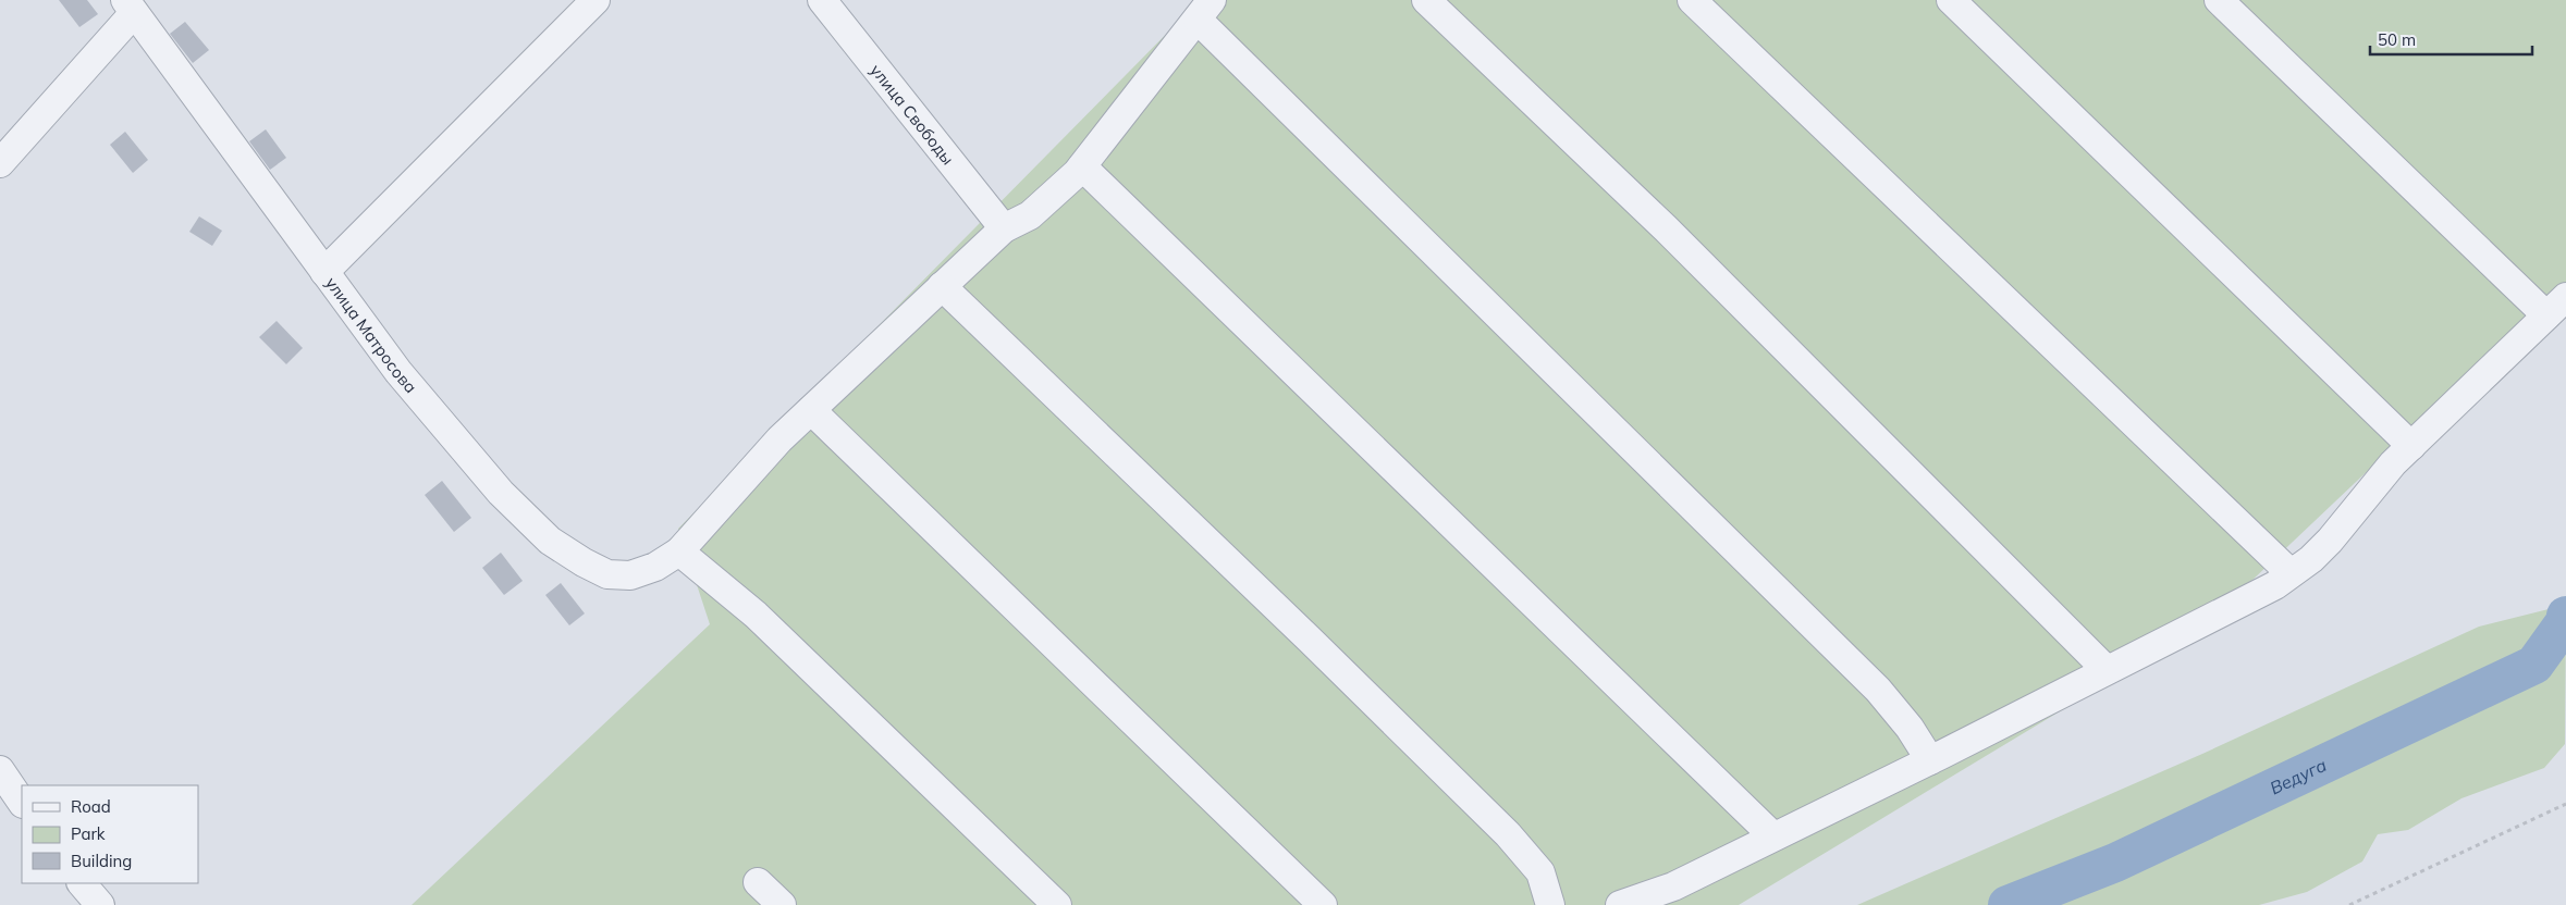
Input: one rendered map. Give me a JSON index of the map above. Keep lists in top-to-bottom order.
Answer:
{
  "streets": {
    "street": ["улица Свободы", "улица Матросова"]
  },
  "crossings": [
    ["улица Свободы", "улица Матросова"]
  ],
  "water": ["Ведуга"],
  "legend": ["Road", "Park", "Building"],
  "scale_bar": "50 m"
}
